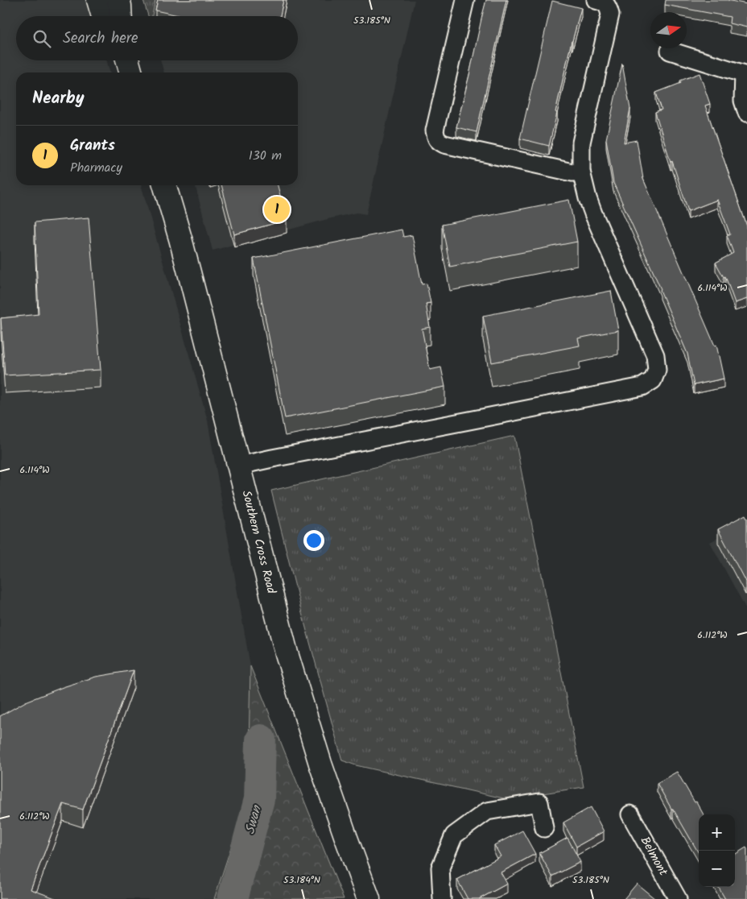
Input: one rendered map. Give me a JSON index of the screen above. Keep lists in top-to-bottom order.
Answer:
{
  "streets": {
    "main road": ["Southern Cross Road"],
    "street": ["Belmont"]
  },
  "water": ["Swan"],
  "north": "right",
  "page": {
    "search": "Search here",
    "heading": "Nearby",
    "list": [
      {
        "mark": "1",
        "name": "Grants",
        "note": "Pharmacy",
        "value": "130 m"
      }
    ],
    "pins": "1",
    "map_buttons": ["+", "−"]
  },
  "coordinates": [
    "53.185°N",
    "6.114°W",
    "6.112°W",
    "53.184°N"
  ]
}
